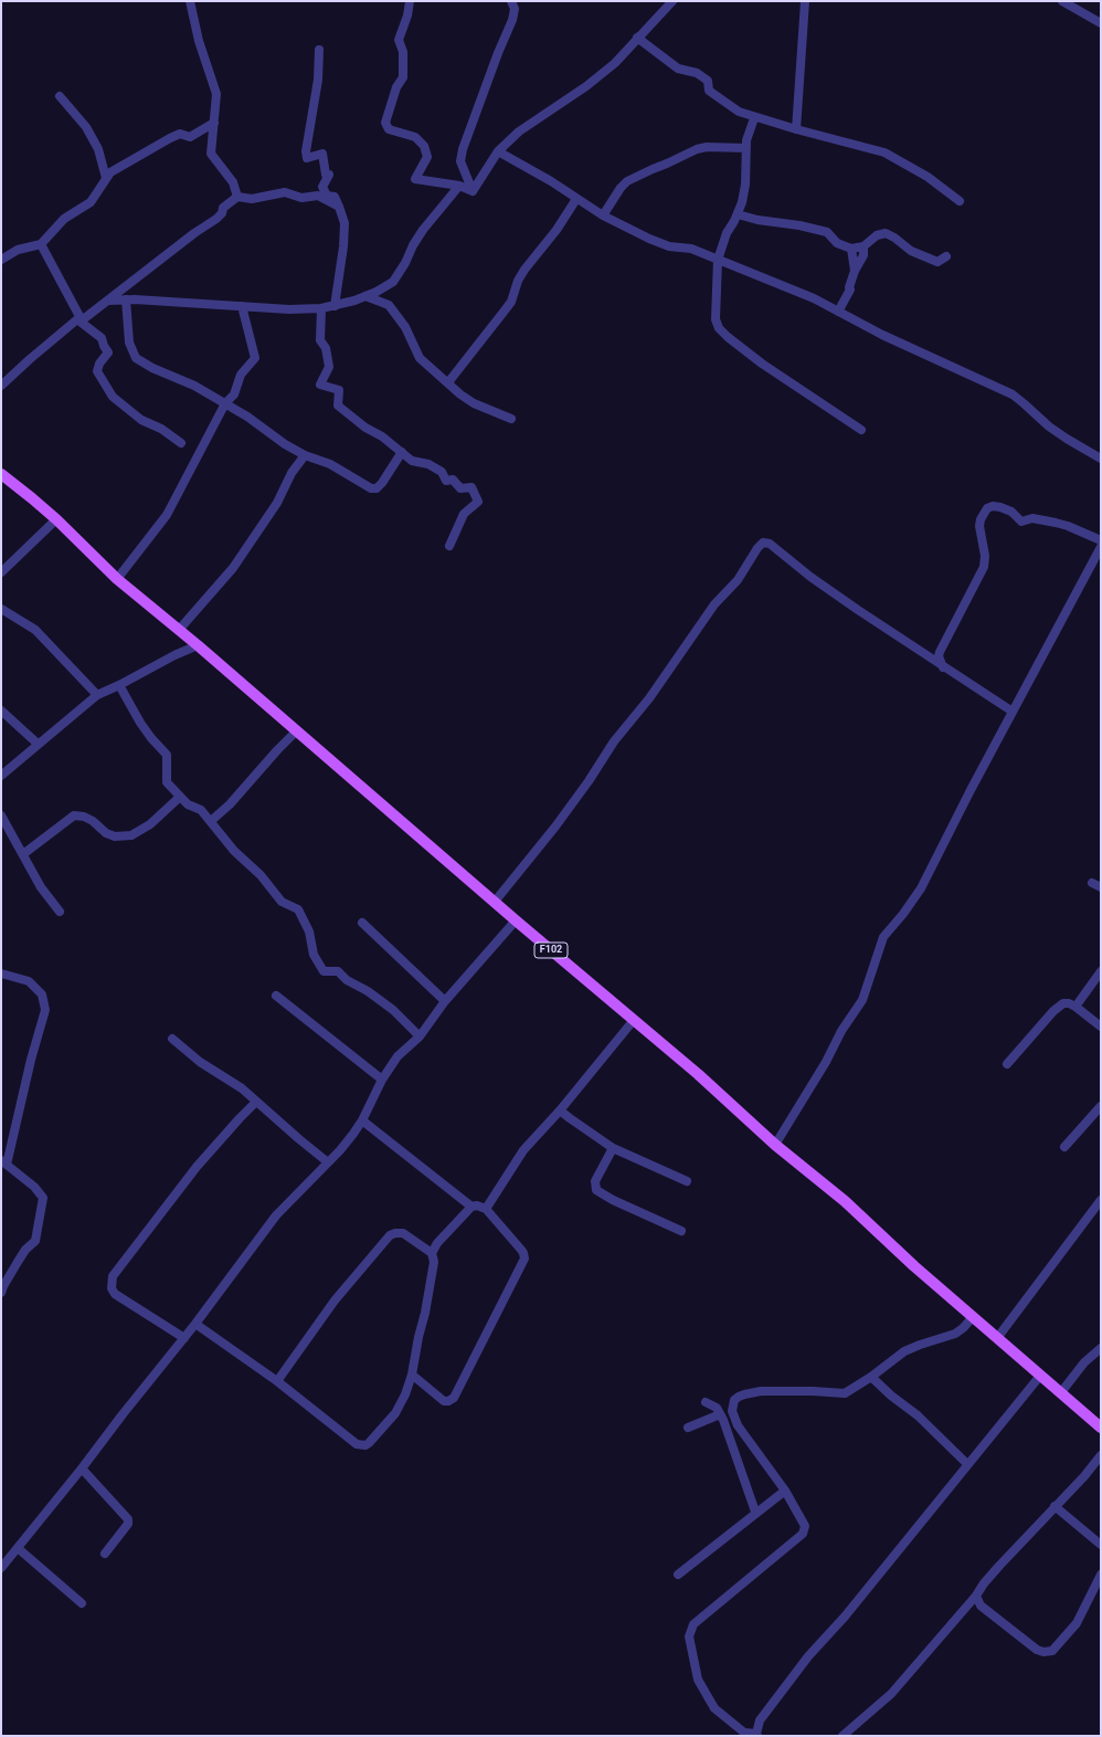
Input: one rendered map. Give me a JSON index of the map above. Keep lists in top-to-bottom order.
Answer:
{
  "streets": {
    "main road": ["F102"]
  }
}
